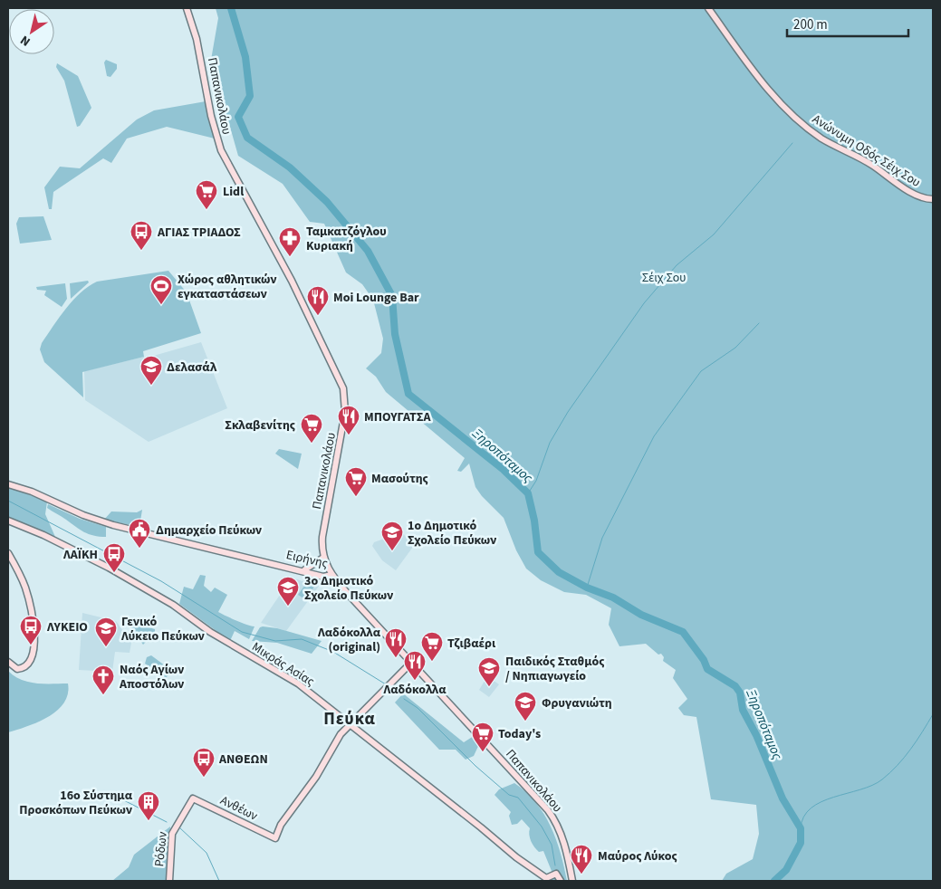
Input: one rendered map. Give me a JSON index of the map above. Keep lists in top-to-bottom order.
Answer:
{
  "streets": {
    "street": [
      "Παπανικολάου",
      "Ανώνυμη Οδός Σέιχ Σου",
      "Ειρήνης",
      "Μικράς Ασίας",
      "Ανθέων",
      "Ρόδων"
    ]
  },
  "crossings": [
    ["Παπανικολάου", "Ειρήνης"],
    ["Μικράς Ασίας", "Ανθέων"],
    ["Ανθέων", "Ρόδων"]
  ],
  "districts": ["Πεύκα"],
  "water": ["Ξηροπόταμος"],
  "parks": ["Σέιχ Σου"],
  "places": {
    "supermarket": [
      "Lidl",
      "Σκλαβενίτης",
      "Μασούτης",
      "Τζιβαέρι",
      "Today's"
    ],
    "bus stop": [
      "ΑΓΙΑΣ ΤΡΙΑΔΟΣ",
      "ΛΑΪΚΗ",
      "ΛΥΚΕΙΟ",
      "ΑΝΘΕΩΝ"
    ],
    "pharmacy": ["Ταμκατζόγλου Κυριακή"],
    "sports": ["Χώρος αθλητικών εγκαταστάσεων"],
    "restaurant": [
      "Moi Lounge Bar",
      "ΜΠΟΥΓΑΤΣΑ",
      "Λαδόκολλα (original)",
      "Λαδόκολλα",
      "Μαύρος Λύκος"
    ],
    "school or university": [
      "Δελασάλ",
      "1ο Δημοτικό Σχολείο Πεύκων",
      "3ο Δημοτικό Σχολείο Πεύκων",
      "Γενικό Λύκειο Πεύκων",
      "Παιδικός Σταθμός / Νηπιαγωγείο",
      "Φρυγανιώτη"
    ],
    "public building": ["Δημαρχείο Πεύκων"],
    "church": ["Ναός Αγίων Αποστόλων"],
    "building": ["16ο Σύστημα Προσκόπων Πεύκων"]
  },
  "scale_bar": "200 m",
  "north": "bottom left"
}
